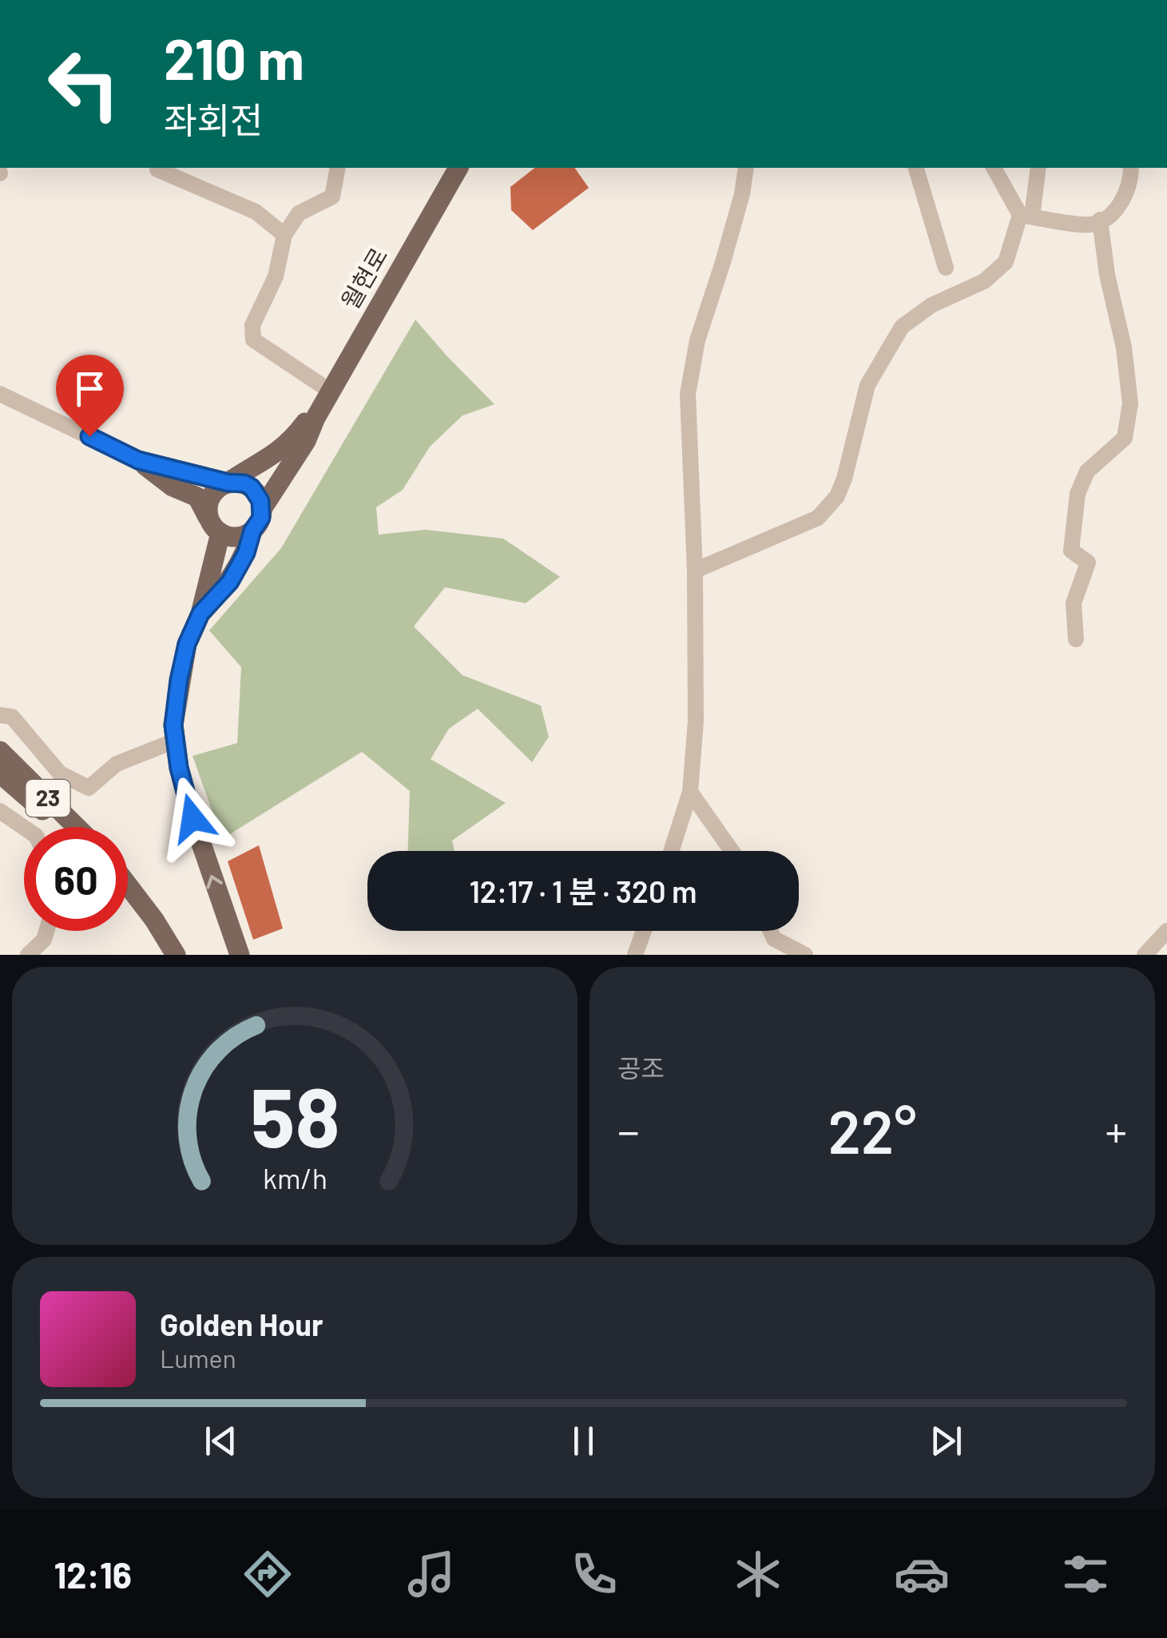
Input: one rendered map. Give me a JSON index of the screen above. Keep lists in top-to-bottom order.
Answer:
{
  "streets": {
    "main road": ["월현로", "23"]
  },
  "page": {
    "turn": ["210 m", "좌회전"],
    "limit": "60",
    "trip": "12:17 · 1 분 · 320 m",
    "tile": "공조",
    "heat": ["−", "22°", "+"],
    "song": ["Golden Hour", "Lumen"],
    "tabs": "12:16",
    "gauge": ["58", "km/h"]
  }
}
